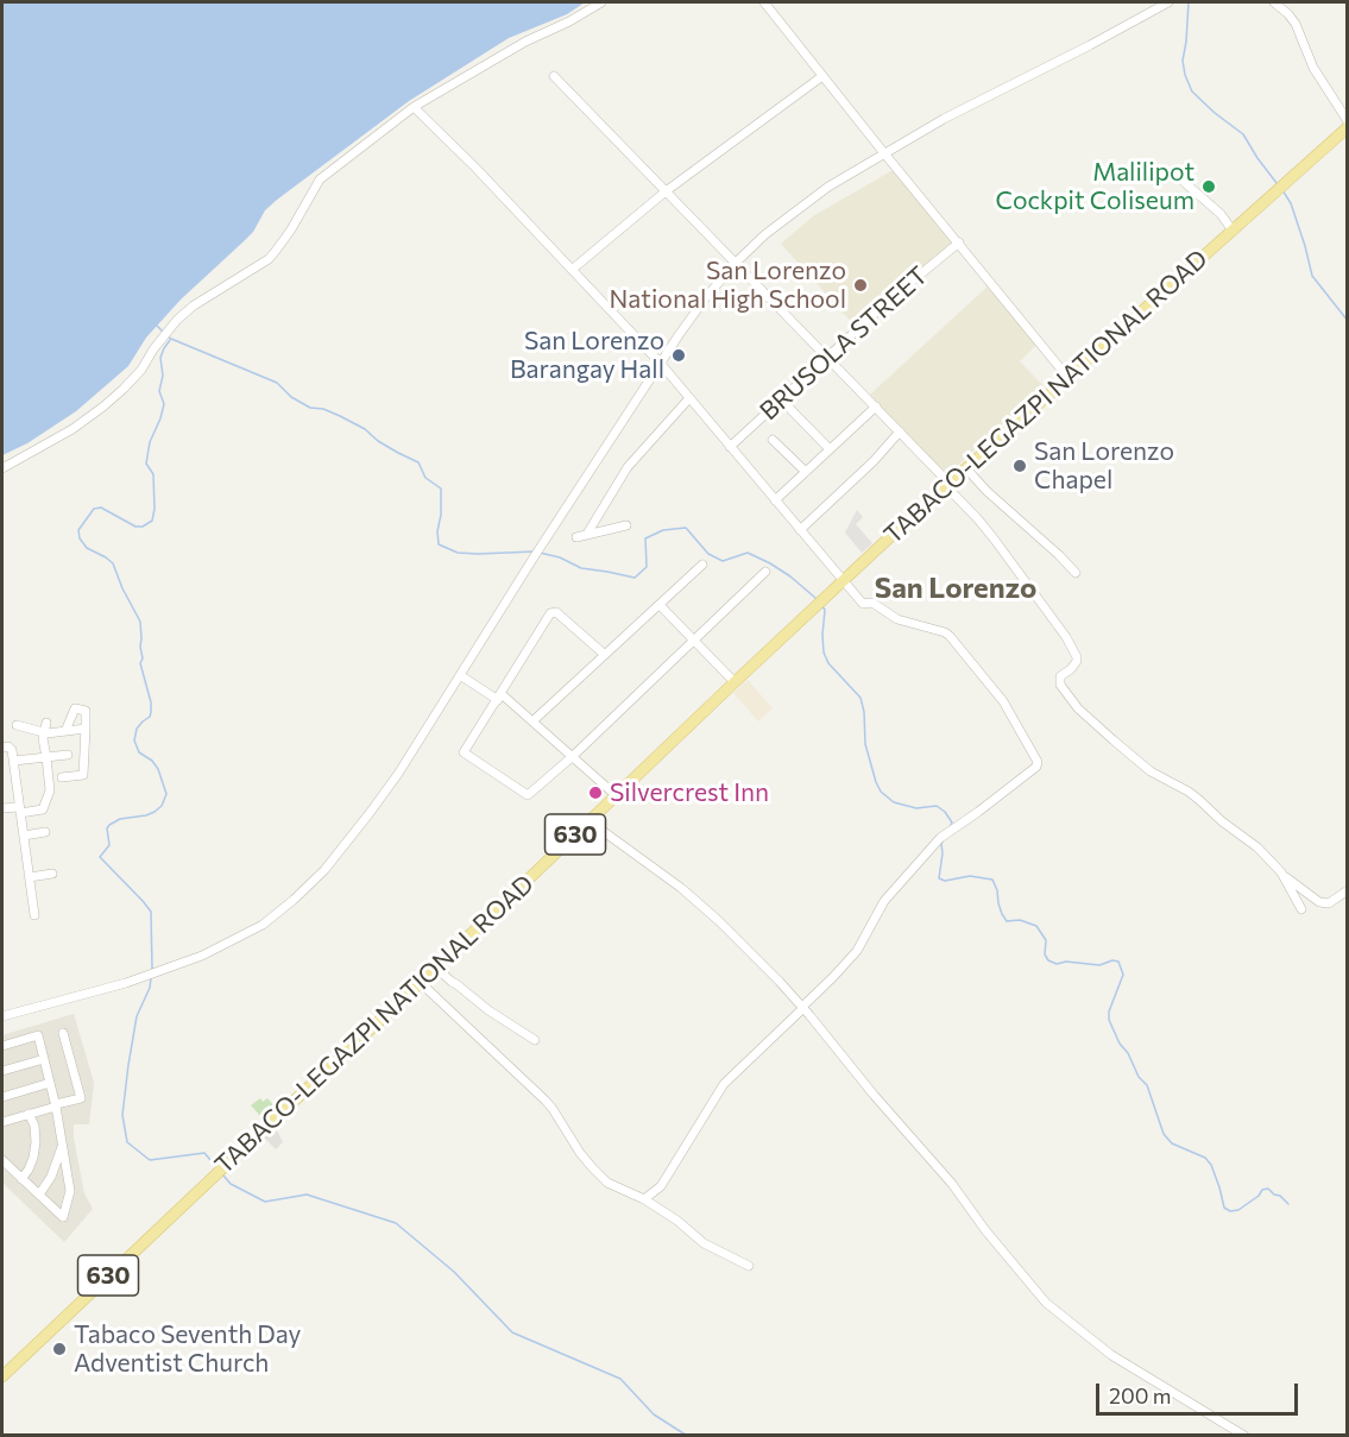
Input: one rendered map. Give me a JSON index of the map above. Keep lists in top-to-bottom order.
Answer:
{
  "streets": {
    "main road": ["TABACO-LEGAZPI NATIONAL ROAD", "630"],
    "street": ["BRUSOLA STREET"]
  },
  "districts": ["San Lorenzo"],
  "places": [
    "Malilipot Cockpit Coliseum",
    "San Lorenzo National High School",
    "San Lorenzo Barangay Hall",
    "San Lorenzo Chapel",
    "Silvercrest Inn",
    "Tabaco Seventh Day Adventist Church"
  ],
  "scale_bar": "200 m"
}
